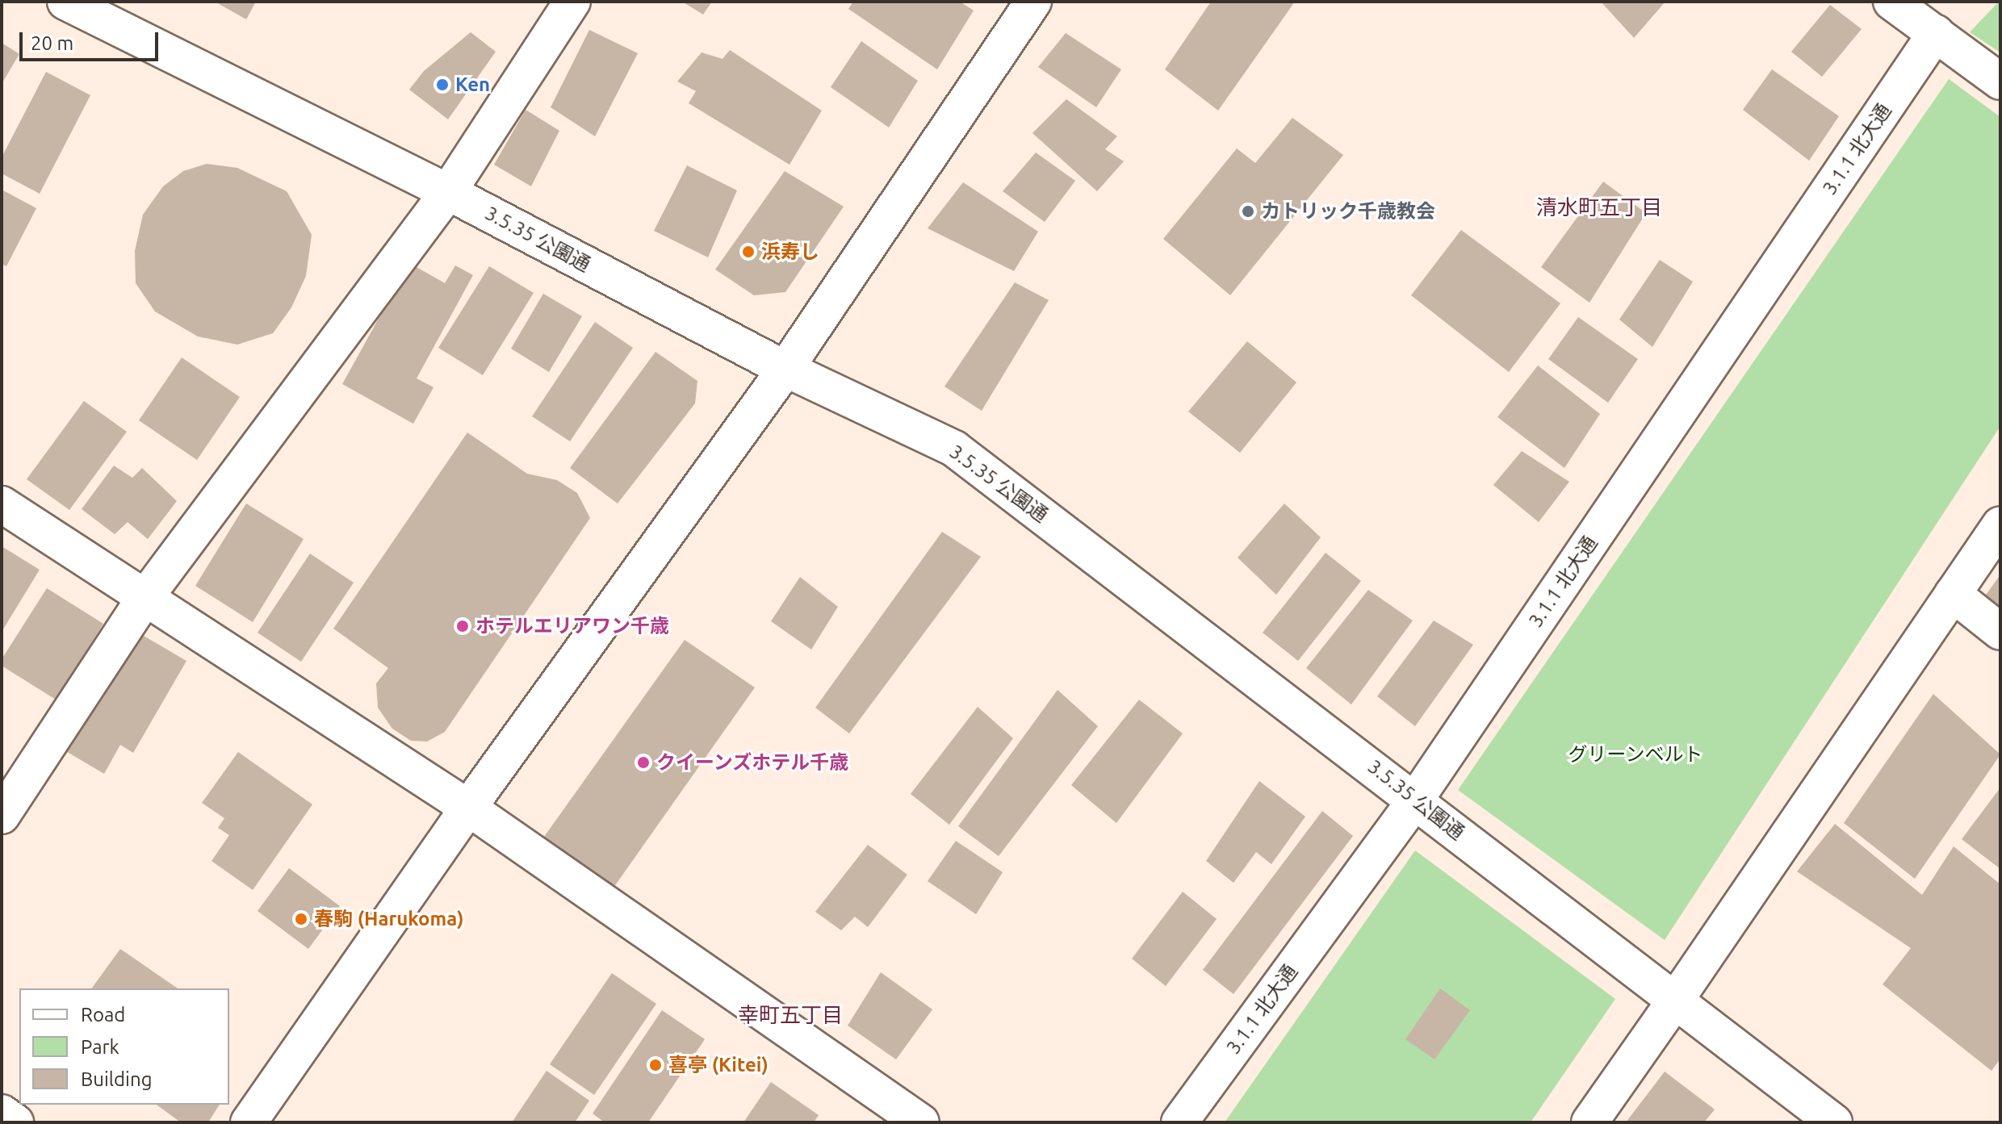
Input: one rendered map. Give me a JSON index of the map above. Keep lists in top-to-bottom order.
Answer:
{
  "streets": {
    "street": ["3.1.1 北大通", "3.5.35 公園通"]
  },
  "crossings": [
    ["3.1.1 北大通", "3.5.35 公園通"]
  ],
  "districts": ["清水町五丁目", "幸町五丁目"],
  "parks": ["グリーンベルト"],
  "places": [
    "Ken",
    "カトリック千歳教会",
    "浜寿し",
    "ホテルエリアワン千歳",
    "クイーンズホテル千歳",
    "春駒 (Harukoma)",
    "喜亭 (Kitei)"
  ],
  "legend": ["Road", "Park", "Building"],
  "scale_bar": "20 m"
}
